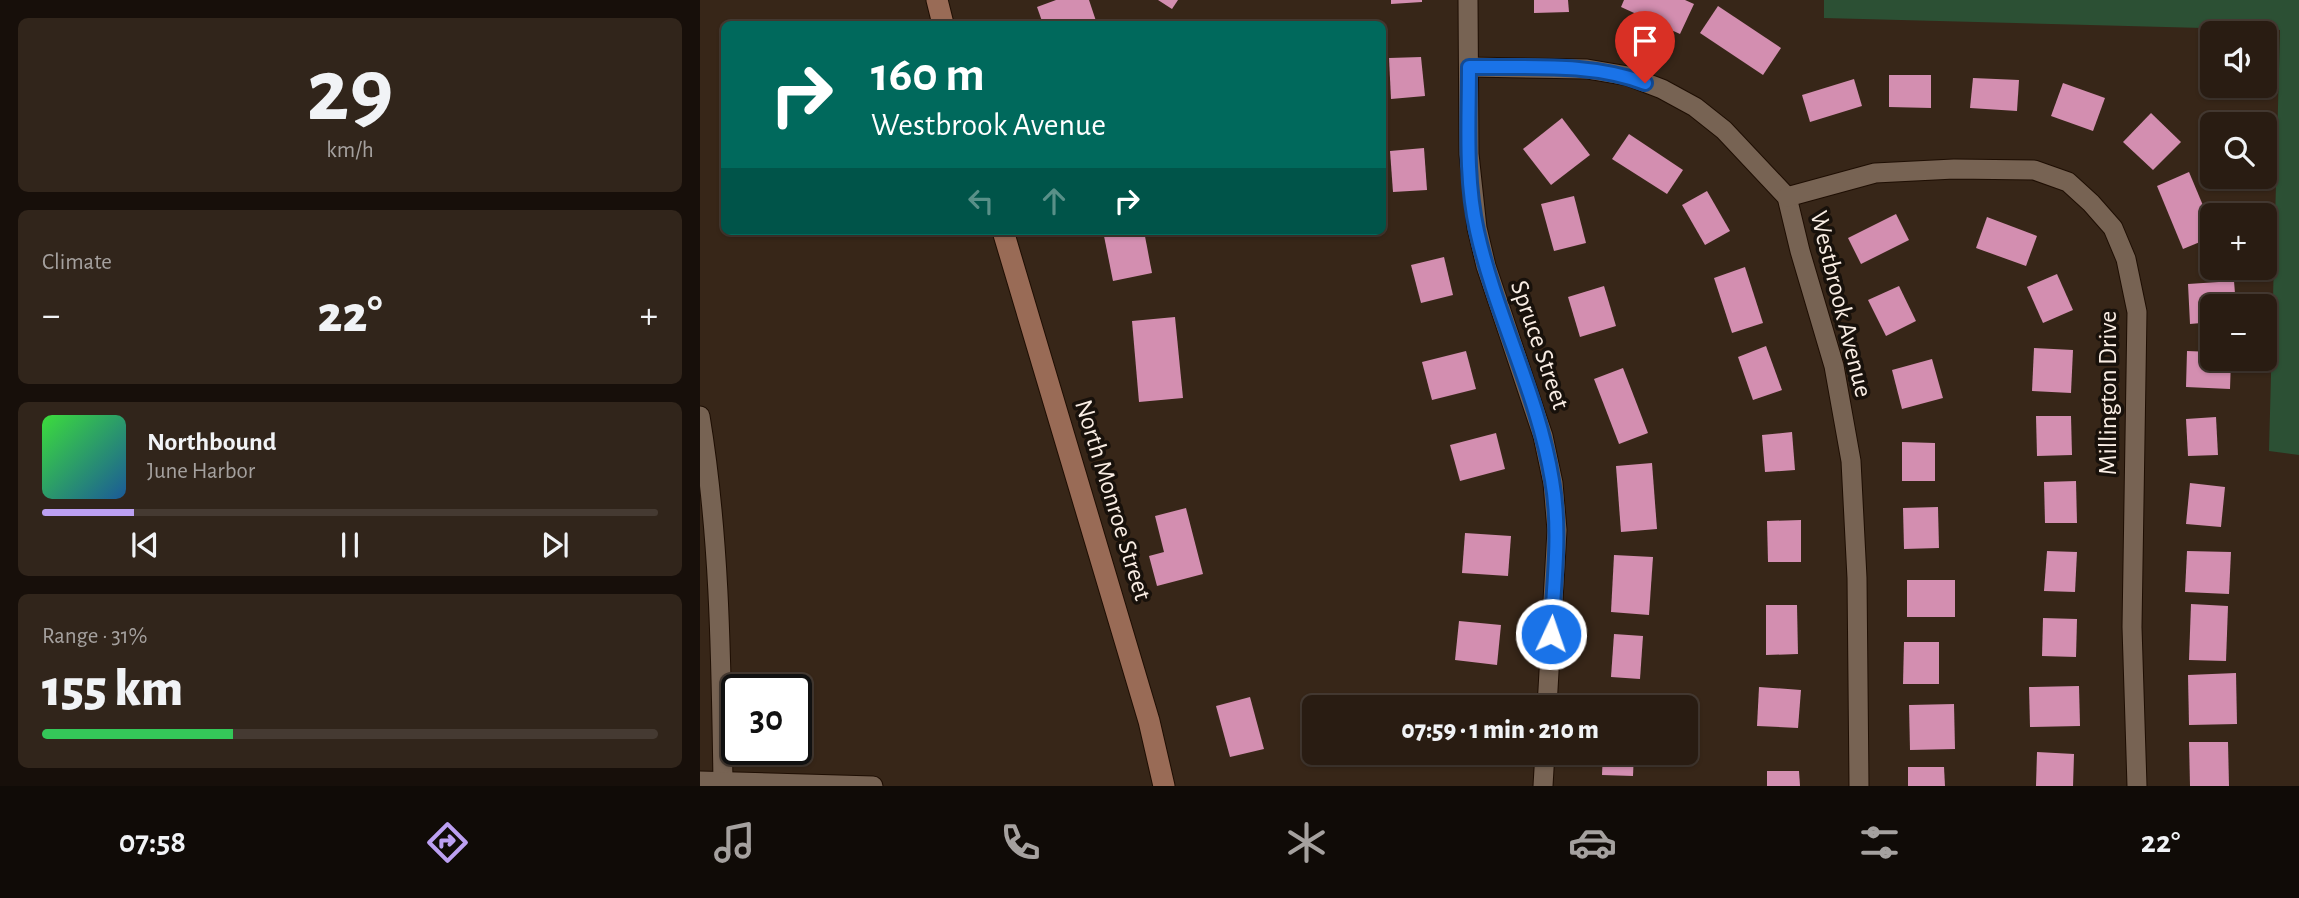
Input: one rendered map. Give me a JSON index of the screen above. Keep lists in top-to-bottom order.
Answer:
{
  "streets": {
    "main road": ["North Monroe Street"],
    "street": ["Westbrook Avenue", "Spruce Street", "Millington Drive"]
  },
  "crossings": [
    ["Westbrook Avenue", "Spruce Street"],
    ["Westbrook Avenue", "Millington Drive"]
  ],
  "page": {
    "tile": [
      ["29", "km/h"],
      "Climate",
      ["Range · 31%", "155 km"]
    ],
    "map_buttons": ["+", "−"],
    "turn": ["160 m", "Westbrook Avenue"],
    "heat": ["−", "22°", "+"],
    "song": ["Northbound", "June Harbor"],
    "limit": "30",
    "trip": "07:59 · 1 min · 210 m",
    "tabs": ["07:58", "22°"]
  }
}
